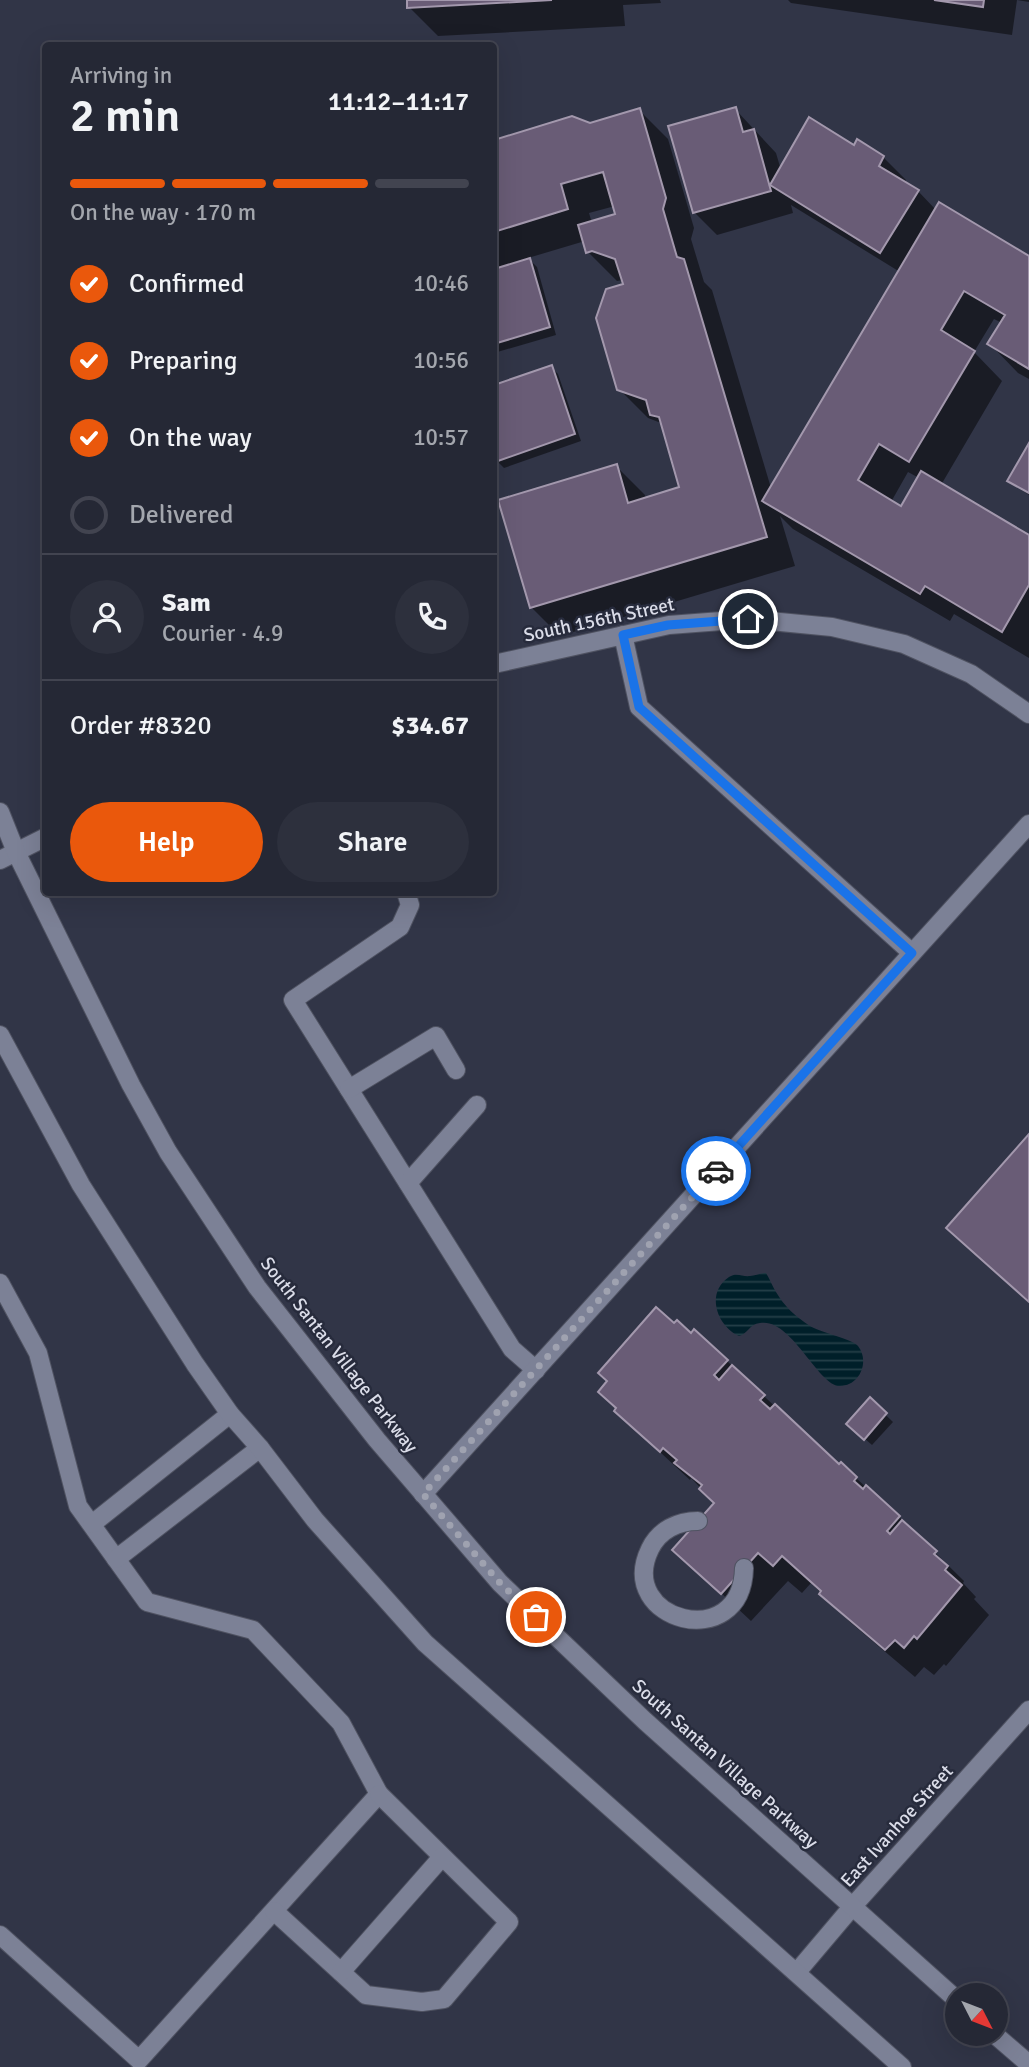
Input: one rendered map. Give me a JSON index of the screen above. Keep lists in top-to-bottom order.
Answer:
{
  "streets": {
    "main road": ["South 156th Street", "South Santan Village Parkway", "East Ivanhoe Street"]
  },
  "crossings": [
    ["South Santan Village Parkway", "East Ivanhoe Street"]
  ],
  "north": "bottom right",
  "page": {
    "heading": ["2 min", "Arriving in", "11:12–11:17"],
    "panel": [
      "Sam",
      "Courier · 4.9",
      "Order #8320",
      "$34.67"
    ],
    "bar": "On the way · 170 m",
    "list": [
      ["Confirmed", "10:46"],
      ["Preparing", "10:56"],
      ["On the way", "10:57"],
      "Delivered"
    ],
    "buttons": ["Help", "Share"]
  }
}
